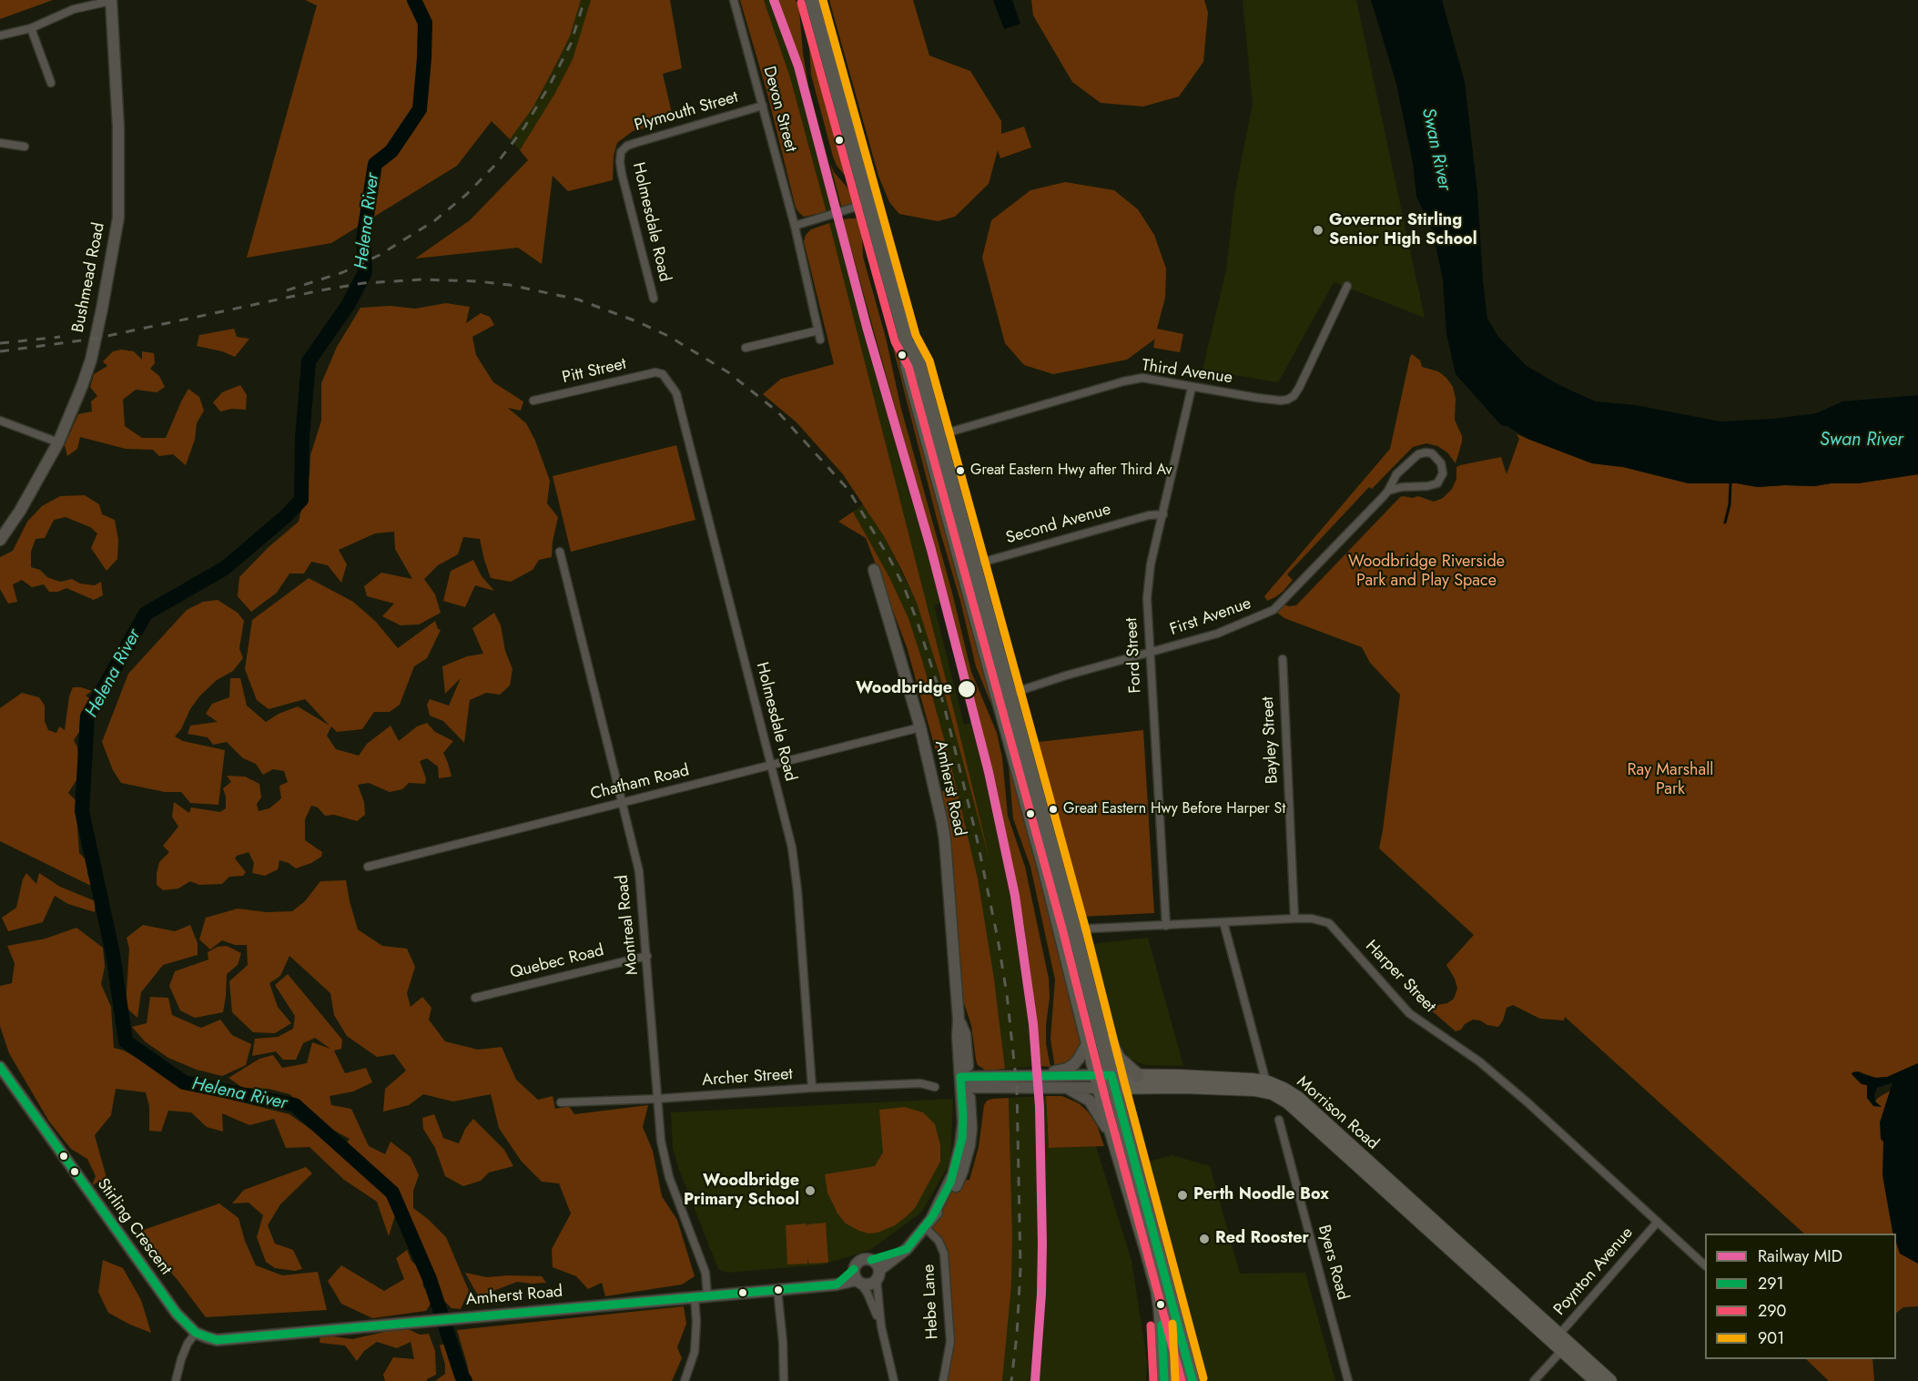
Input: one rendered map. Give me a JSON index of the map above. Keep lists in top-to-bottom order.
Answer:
{
  "streets": {
    "main road": ["Morrison Road"],
    "street": [
      "Devon Street",
      "Plymouth Street",
      "Holmesdale Road",
      "Bushmead Road",
      "Pitt Street",
      "Third Avenue",
      "Second Avenue",
      "First Avenue",
      "Ford Street",
      "Bayley Street",
      "Chatham Road",
      "Amherst Road",
      "Montreal Road",
      "Quebec Road",
      "Harper Street",
      "Archer Street",
      "Stirling Crescent",
      "Byers Road",
      "Poynton Avenue",
      "Hebe Lane"
    ]
  },
  "crossings": [
    ["Devon Street", "Plymouth Street"],
    ["Plymouth Street", "Holmesdale Road"],
    ["Holmesdale Road", "Pitt Street"],
    ["Holmesdale Road", "Chatham Road"],
    ["Holmesdale Road", "Archer Street"],
    ["Third Avenue", "Ford Street"],
    ["Second Avenue", "Ford Street"],
    ["First Avenue", "Ford Street"],
    ["Ford Street", "Harper Street"],
    ["Bayley Street", "Harper Street"],
    ["Chatham Road", "Amherst Road"],
    ["Chatham Road", "Montreal Road"],
    ["Amherst Road", "Montreal Road"],
    ["Amherst Road", "Morrison Road"],
    ["Amherst Road", "Stirling Crescent"],
    ["Amherst Road", "Hebe Lane"],
    ["Montreal Road", "Quebec Road"],
    ["Montreal Road", "Archer Street"],
    ["Harper Street", "Poynton Avenue"],
    ["Morrison Road", "Poynton Avenue"]
  ],
  "water": ["Swan River", "Helena River"],
  "parks": ["Woodbridge Riverside Park and Play Space", "Ray Marshall Park"],
  "places": [
    "Governor Stirling Senior High School",
    "Great Eastern Hwy after Third Av",
    "Woodbridge",
    "Great Eastern Hwy Before Harper St",
    "Woodbridge Primary School",
    "Perth Noodle Box",
    "Red Rooster"
  ],
  "lines": [
    "rail line MID",
    "transit line 901",
    "transit line 290",
    "transit line 291"
  ],
  "legend": [
    "Railway MID",
    "291",
    "290",
    "901"
  ]
}
